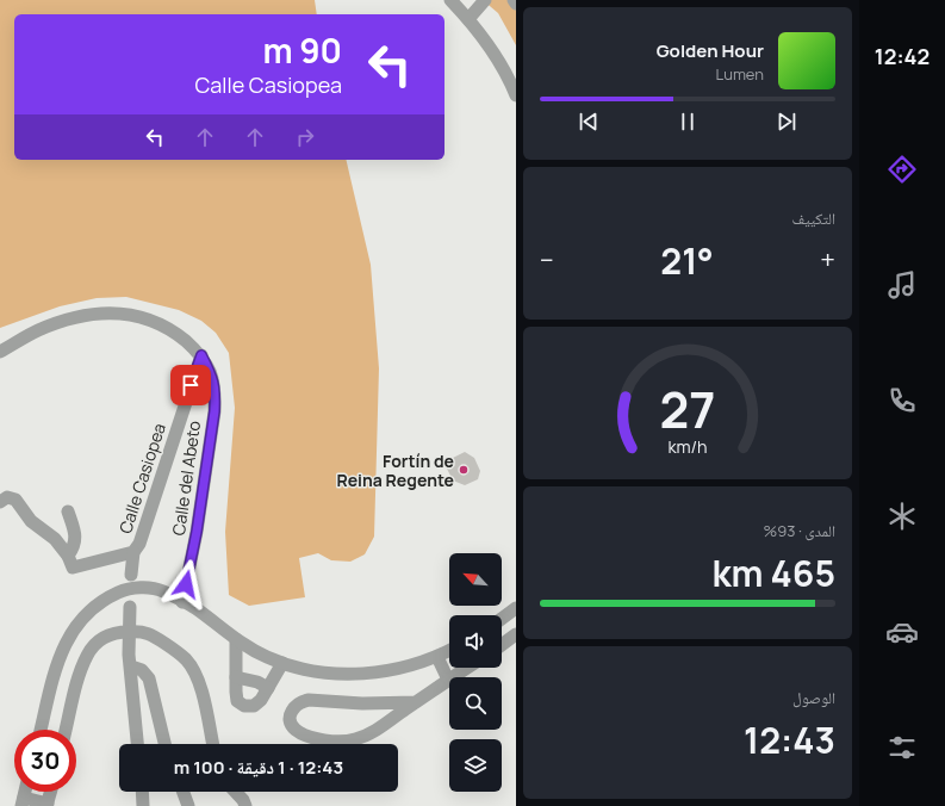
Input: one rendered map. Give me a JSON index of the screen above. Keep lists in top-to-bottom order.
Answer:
{
  "streets": {
    "street": ["Calle Casiopea", "Calle del Abeto"]
  },
  "crossings": [
    ["Calle Casiopea", "Calle del Abeto"]
  ],
  "places": ["Fortín de Reina Regente"],
  "north": "top left",
  "page": {
    "tabs": "12:42",
    "turn": ["90 m", "Calle Casiopea"],
    "song": ["Golden Hour", "Lumen"],
    "tile": [
      "التكييف",
      ["المدى · 93%", "465 km"],
      ["الوصول", "12:43"]
    ],
    "heat": ["−", "21°", "+"],
    "limit": "30",
    "trip": "12:43 · 1 دقيقة · 100 m",
    "gauge": ["27", "km/h"]
  }
}
